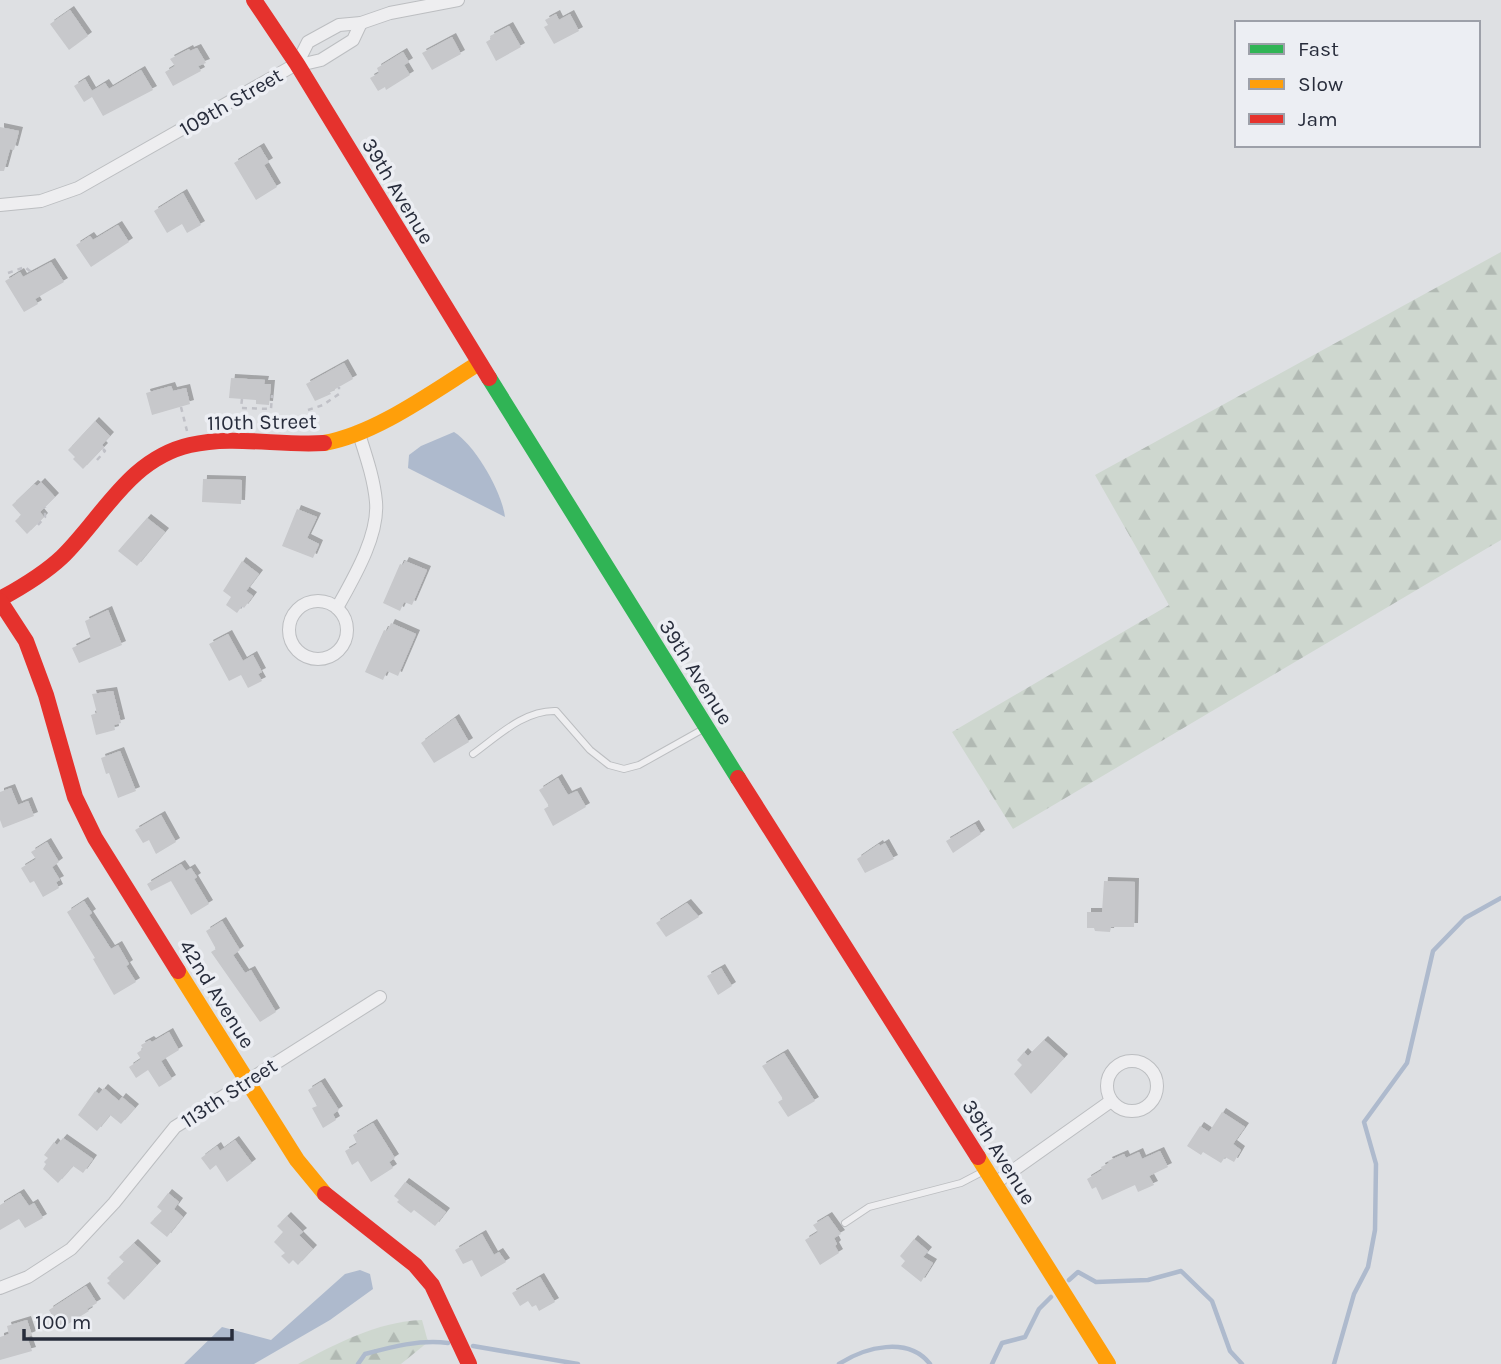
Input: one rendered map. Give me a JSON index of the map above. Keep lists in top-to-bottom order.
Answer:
{
  "streets": {
    "main road": ["39th Avenue", "110th Street", "42nd Avenue"],
    "street": ["109th Street", "113th Street"]
  },
  "crossings": [
    ["109th Street", "39th Avenue"],
    ["39th Avenue", "110th Street"],
    ["110th Street", "42nd Avenue"],
    ["42nd Avenue", "113th Street"]
  ],
  "legend": ["Fast", "Slow", "Jam"],
  "scale_bar": "100 m"
}
